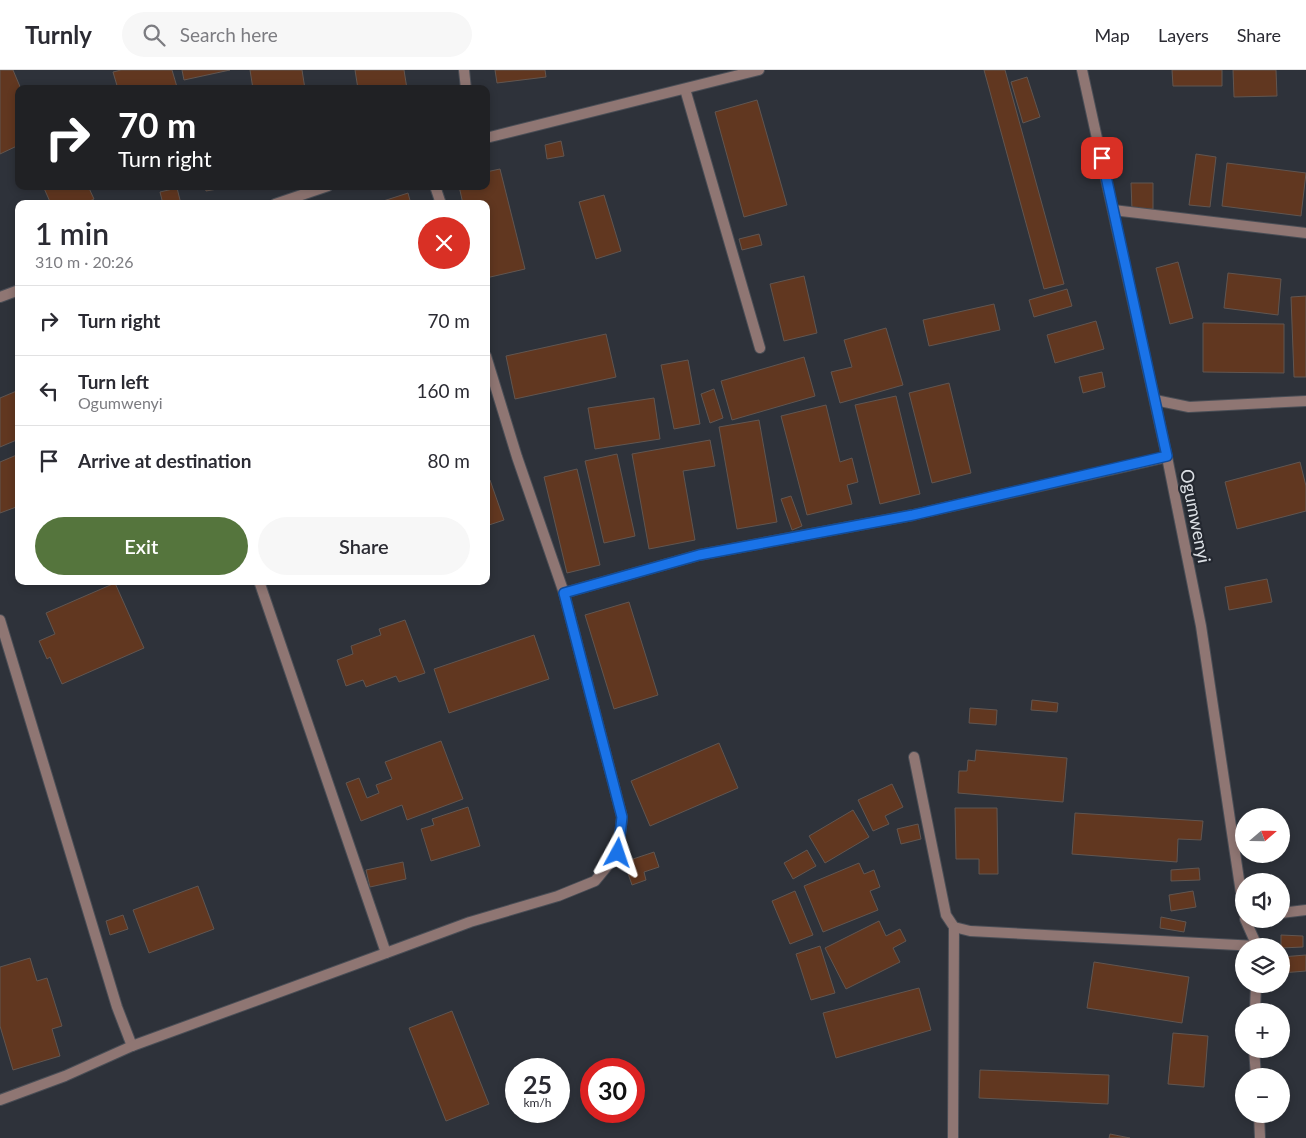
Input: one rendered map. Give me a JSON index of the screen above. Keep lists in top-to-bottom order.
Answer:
{
  "streets": {
    "street": ["Ogumwenyi"]
  },
  "north": "right",
  "page": {
    "header": "Turnly",
    "search": "Search here",
    "nav": ["Map", "Layers", "Share"],
    "turn": ["70 m", "Turn right"],
    "heading": ["1 min", "310 m · 20:26"],
    "list": [
      {
        "name": "Turn right",
        "value": "70 m"
      },
      {
        "name": "Turn left",
        "note": "Ogumwenyi",
        "value": "160 m"
      },
      {
        "name": "Arrive at destination",
        "value": "80 m"
      }
    ],
    "buttons": ["Exit", "Share"],
    "map_buttons": ["+", "−"],
    "speed": "25 km/h",
    "limit": "30"
  }
}
